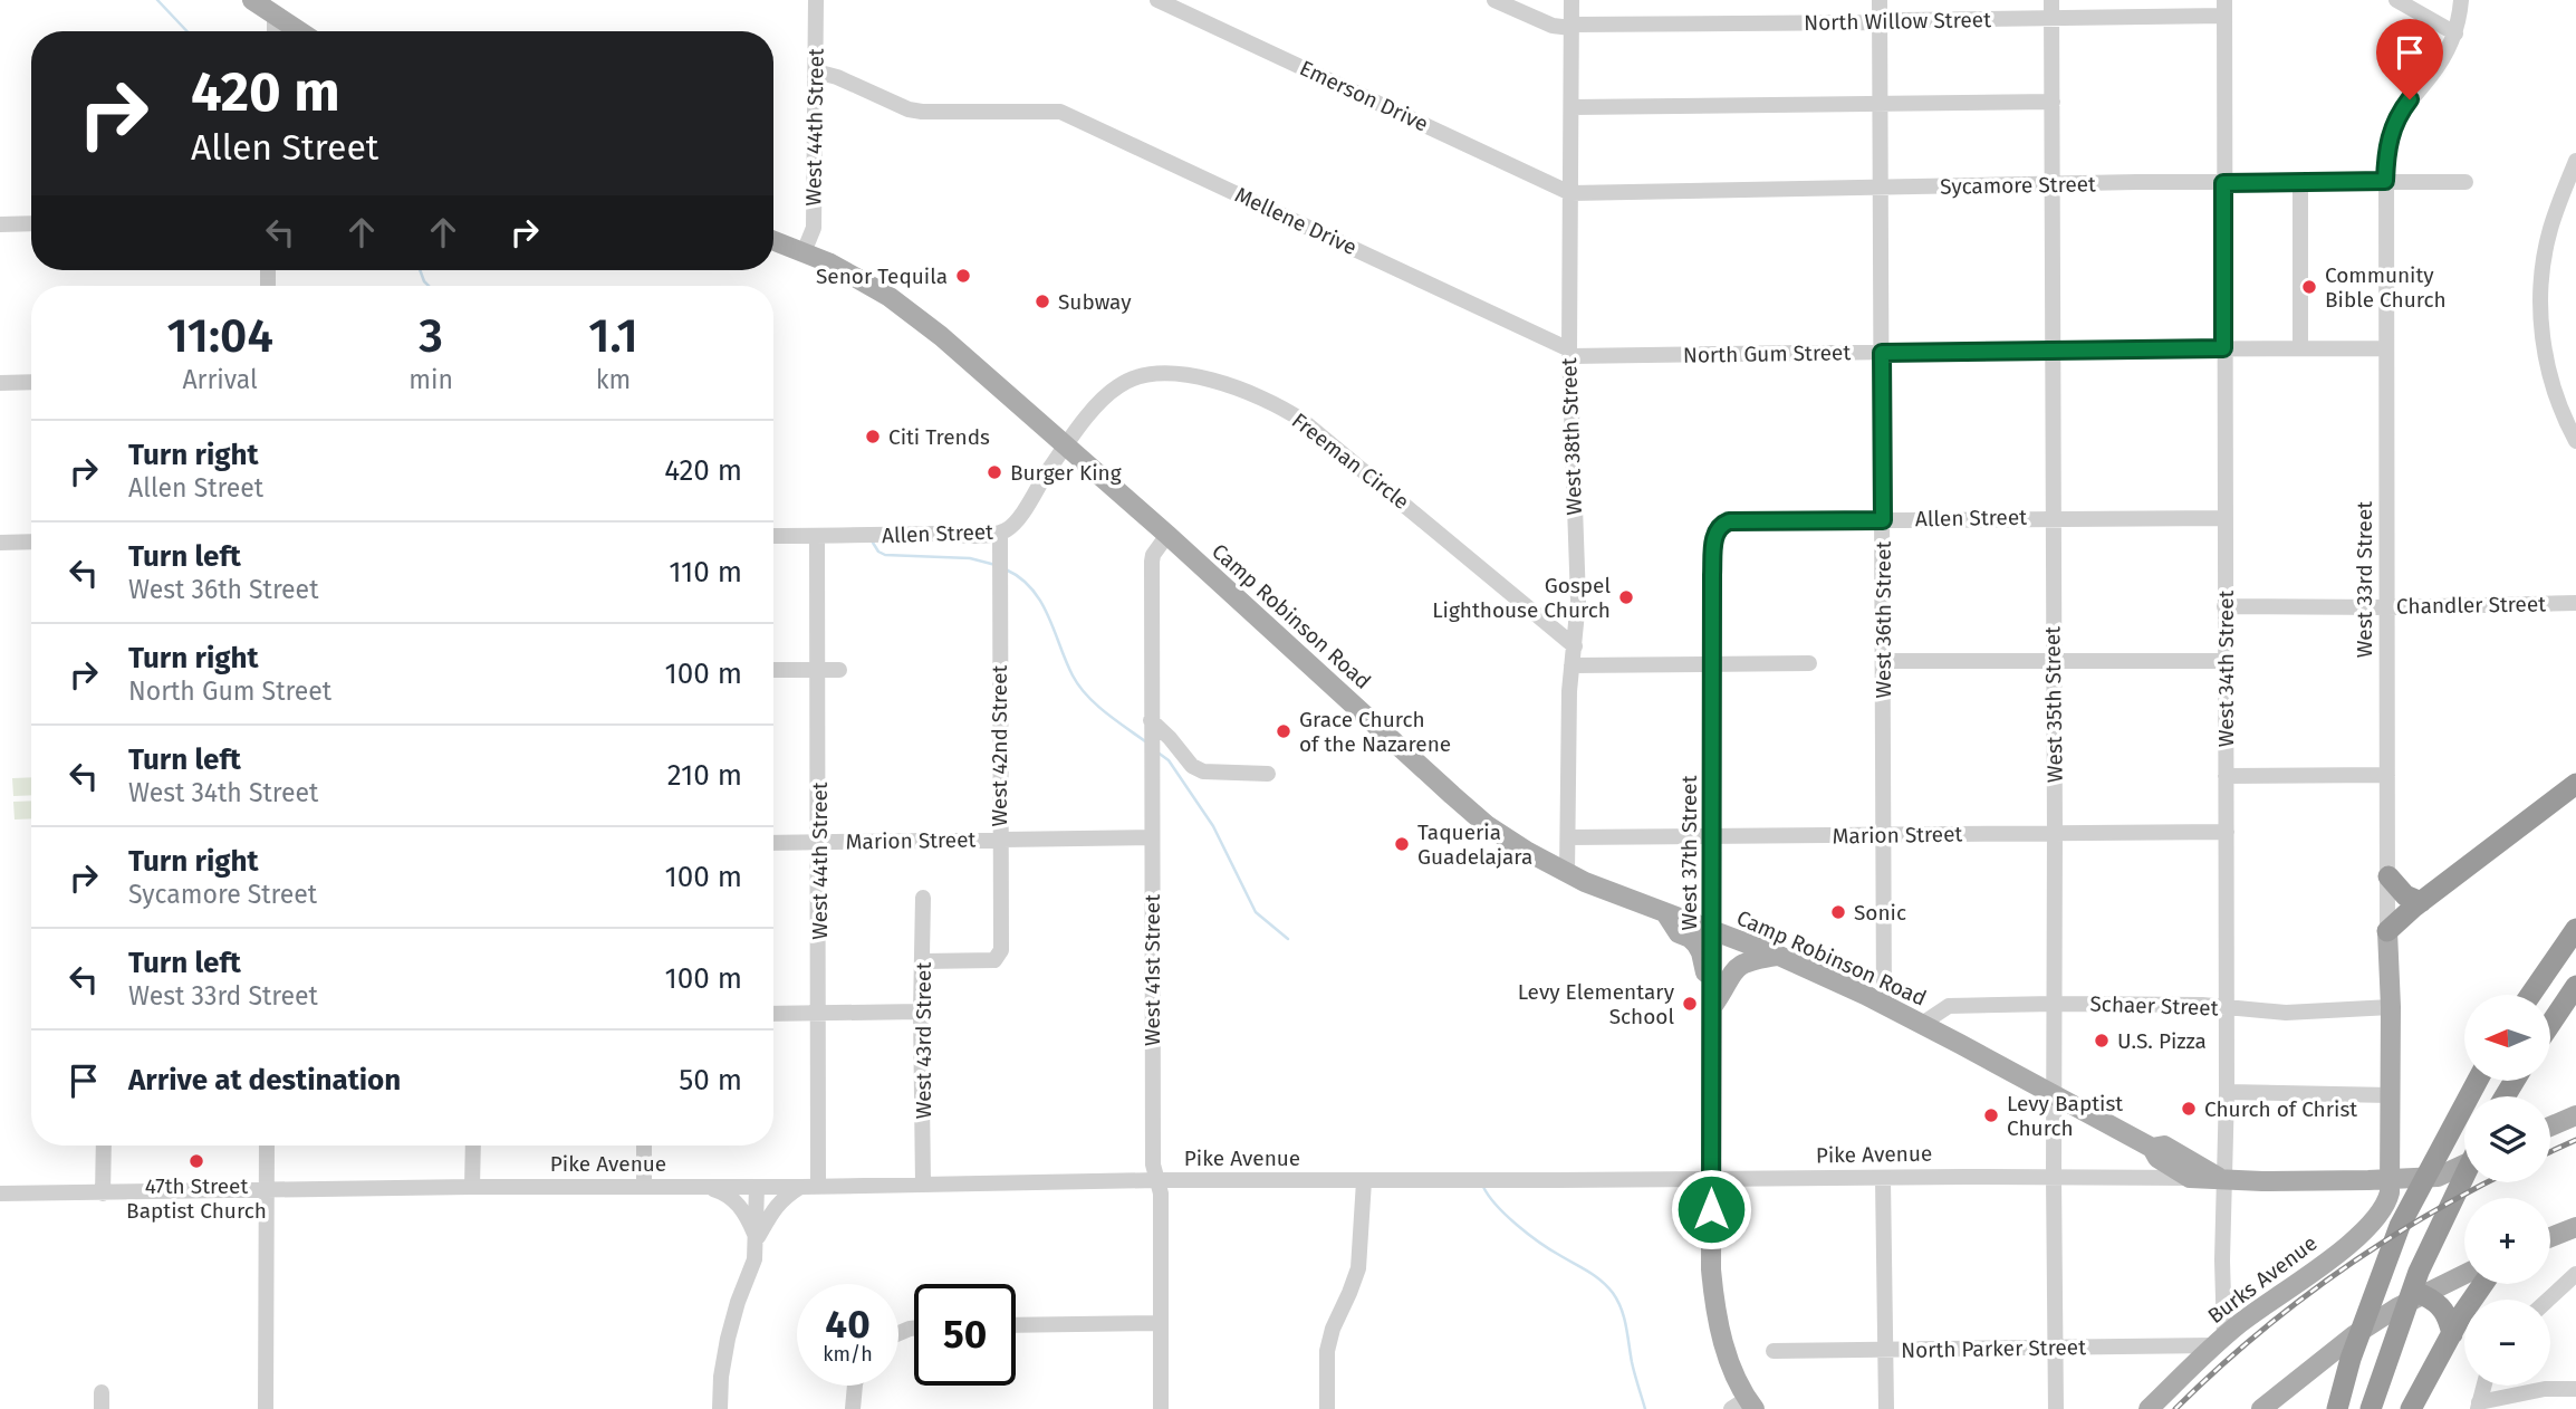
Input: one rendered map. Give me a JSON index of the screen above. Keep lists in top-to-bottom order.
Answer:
{
  "streets": {
    "main road": [
      "West 33rd Street",
      "Camp Robinson Road",
      "West 37th Street",
      "Pike Avenue",
      "Burks Avenue"
    ],
    "street": [
      "North Willow Street",
      "Emerson Drive",
      "West 44th Street",
      "Sycamore Street",
      "Mellene Drive",
      "North Gum Street",
      "West 38th Street",
      "Freeman Circle",
      "Allen Street",
      "Chandler Street",
      "West 36th Street",
      "West 34th Street",
      "West 35th Street",
      "West 42nd Street",
      "Marion Street",
      "West 41st Street",
      "Schaer Street",
      "West 43rd Street",
      "North Parker Street"
    ]
  },
  "crossings": [
    ["North Willow Street", "West 38th Street"],
    ["North Willow Street", "West 36th Street"],
    ["North Willow Street", "West 34th Street"],
    ["North Willow Street", "West 35th Street"],
    ["Emerson Drive", "Sycamore Street"],
    ["Emerson Drive", "West 38th Street"],
    ["West 44th Street", "Mellene Drive"],
    ["West 44th Street", "Allen Street"],
    ["West 44th Street", "Camp Robinson Road"],
    ["West 44th Street", "Marion Street"],
    ["West 44th Street", "Pike Avenue"],
    ["Sycamore Street", "West 38th Street"],
    ["Sycamore Street", "West 33rd Street"],
    ["Sycamore Street", "West 36th Street"],
    ["Sycamore Street", "West 34th Street"],
    ["Sycamore Street", "West 35th Street"],
    ["Mellene Drive", "North Gum Street"],
    ["Mellene Drive", "West 38th Street"],
    ["North Gum Street", "West 38th Street"],
    ["North Gum Street", "West 33rd Street"],
    ["North Gum Street", "West 36th Street"],
    ["North Gum Street", "West 34th Street"],
    ["North Gum Street", "West 35th Street"],
    ["West 38th Street", "Freeman Circle"],
    ["West 38th Street", "Camp Robinson Road"],
    ["West 38th Street", "Marion Street"],
    ["Freeman Circle", "Allen Street"],
    ["Freeman Circle", "Camp Robinson Road"],
    ["Allen Street", "Camp Robinson Road"],
    ["Allen Street", "West 36th Street"],
    ["Allen Street", "West 34th Street"],
    ["Allen Street", "West 35th Street"],
    ["Allen Street", "West 42nd Street"],
    ["Allen Street", "West 37th Street"],
    ["West 33rd Street", "Chandler Street"],
    ["West 33rd Street", "Schaer Street"],
    ["West 33rd Street", "Pike Avenue"],
    ["West 33rd Street", "Burks Avenue"],
    ["Chandler Street", "West 34th Street"],
    ["Camp Robinson Road", "West 36th Street"],
    ["Camp Robinson Road", "West 34th Street"],
    ["Camp Robinson Road", "West 35th Street"],
    ["Camp Robinson Road", "West 37th Street"],
    ["Camp Robinson Road", "West 41st Street"],
    ["Camp Robinson Road", "Schaer Street"],
    ["Camp Robinson Road", "Pike Avenue"],
    ["West 36th Street", "Marion Street"],
    ["West 34th Street", "Marion Street"],
    ["West 34th Street", "Schaer Street"],
    ["West 34th Street", "Pike Avenue"],
    ["West 34th Street", "Burks Avenue"],
    ["West 34th Street", "North Parker Street"],
    ["West 35th Street", "Marion Street"],
    ["West 35th Street", "Schaer Street"],
    ["West 35th Street", "Pike Avenue"],
    ["West 35th Street", "North Parker Street"],
    ["West 42nd Street", "Marion Street"],
    ["West 42nd Street", "West 43rd Street"],
    ["Marion Street", "West 37th Street"],
    ["Marion Street", "West 41st Street"],
    ["West 37th Street", "Pike Avenue"],
    ["West 41st Street", "Pike Avenue"],
    ["West 43rd Street", "Pike Avenue"],
    ["Pike Avenue", "Burks Avenue"],
    ["Burks Avenue", "North Parker Street"]
  ],
  "places": [
    "Senor Tequila",
    "Community Bible Church",
    "Subway",
    "Citi Trends",
    "Burger King",
    "Gospel Lighthouse Church",
    "Grace Church of the Nazarene",
    "Taqueria Guadelajara",
    "Sonic",
    "Levy Elementary School",
    "U.S. Pizza",
    "Church of Christ",
    "Levy Baptist Church",
    "47th Street Baptist Church"
  ],
  "north": "left",
  "page": {
    "turn": ["420 m", "Allen Street"],
    "eta": [
      "11:04",
      "Arrival",
      "3",
      "min",
      "1.1",
      "km"
    ],
    "list": [
      {
        "name": "Turn right",
        "note": "Allen Street",
        "value": "420 m"
      },
      {
        "name": "Turn left",
        "note": "West 36th Street",
        "value": "110 m"
      },
      {
        "name": "Turn right",
        "note": "North Gum Street",
        "value": "100 m"
      },
      {
        "name": "Turn left",
        "note": "West 34th Street",
        "value": "210 m"
      },
      {
        "name": "Turn right",
        "note": "Sycamore Street",
        "value": "100 m"
      },
      {
        "name": "Turn left",
        "note": "West 33rd Street",
        "value": "100 m"
      },
      {
        "name": "Arrive at destination",
        "value": "50 m"
      }
    ],
    "map_buttons": ["+", "−"],
    "speed": "40 km/h",
    "limit": "50"
  }
}
